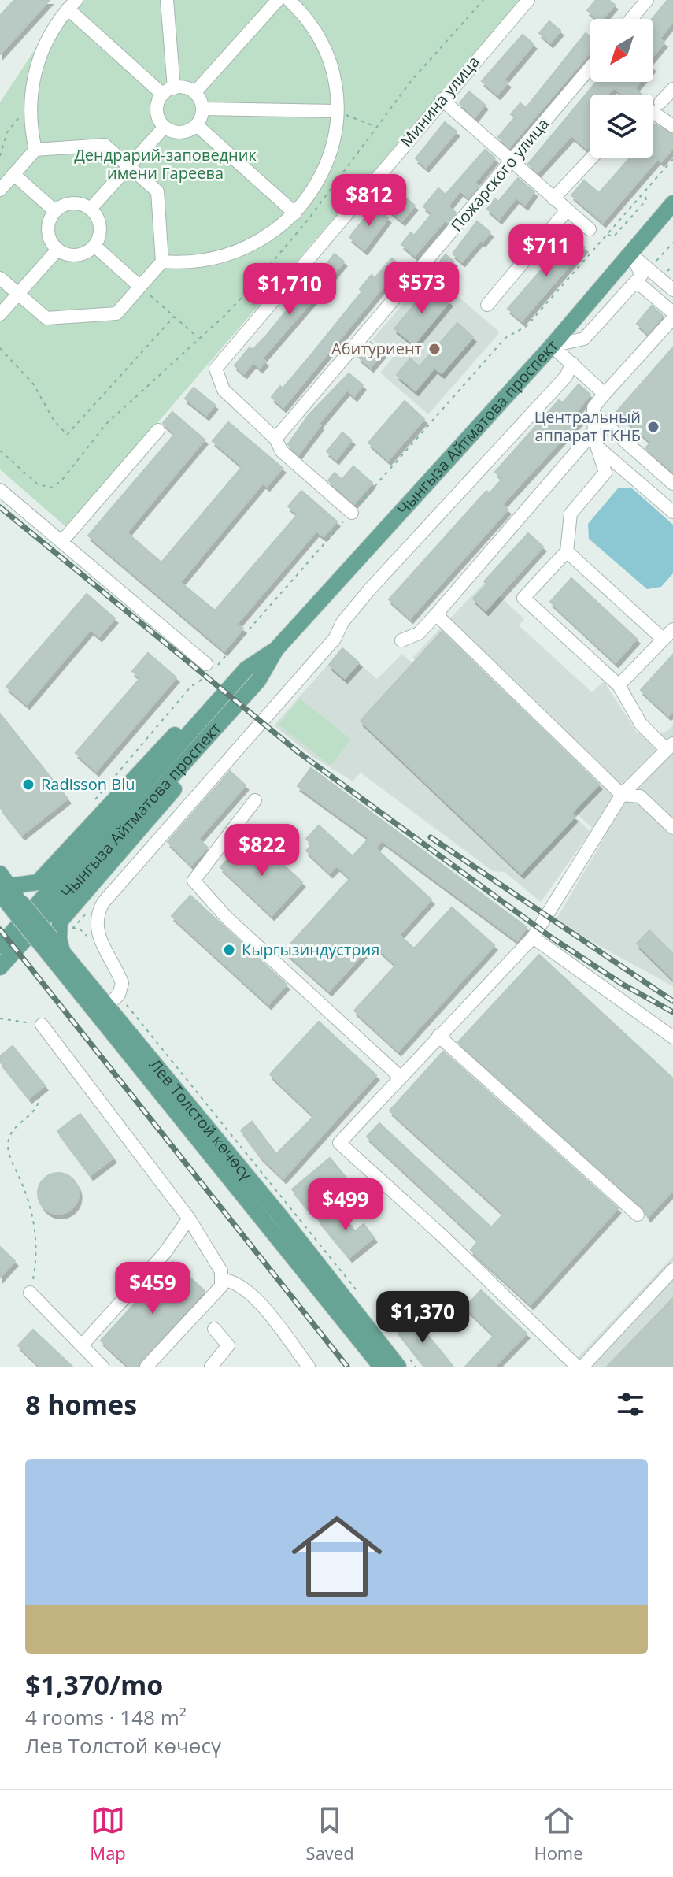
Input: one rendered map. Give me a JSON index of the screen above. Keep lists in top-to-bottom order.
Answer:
{
  "streets": {
    "main road": ["Чынгыза Айтматова проспект", "Лев Толстой көчөсү"],
    "street": ["Минина улица", "Пожарского улица"]
  },
  "crossings": [
    ["Минина улица", "Пожарского улица"]
  ],
  "parks": ["Дендрарий-заповедник имени Гареева"],
  "places": [
    "Абитуриент",
    "Центральный аппарат ГКНБ",
    "Radisson Blu",
    "Кыргызиндустрия"
  ],
  "north": "bottom left",
  "page": {
    "price": [
      "$812",
      "$711",
      "$573",
      "$1,710",
      "$822",
      "$499",
      "$459",
      "$1,370"
    ],
    "heading": "8 homes",
    "list": [
      {
        "name": "$1,370/mo",
        "note": "4 rooms · 148 m² · Лев Толстой көчөсү"
      }
    ],
    "tabs": ["Map", "Saved", "Home"]
  }
}
